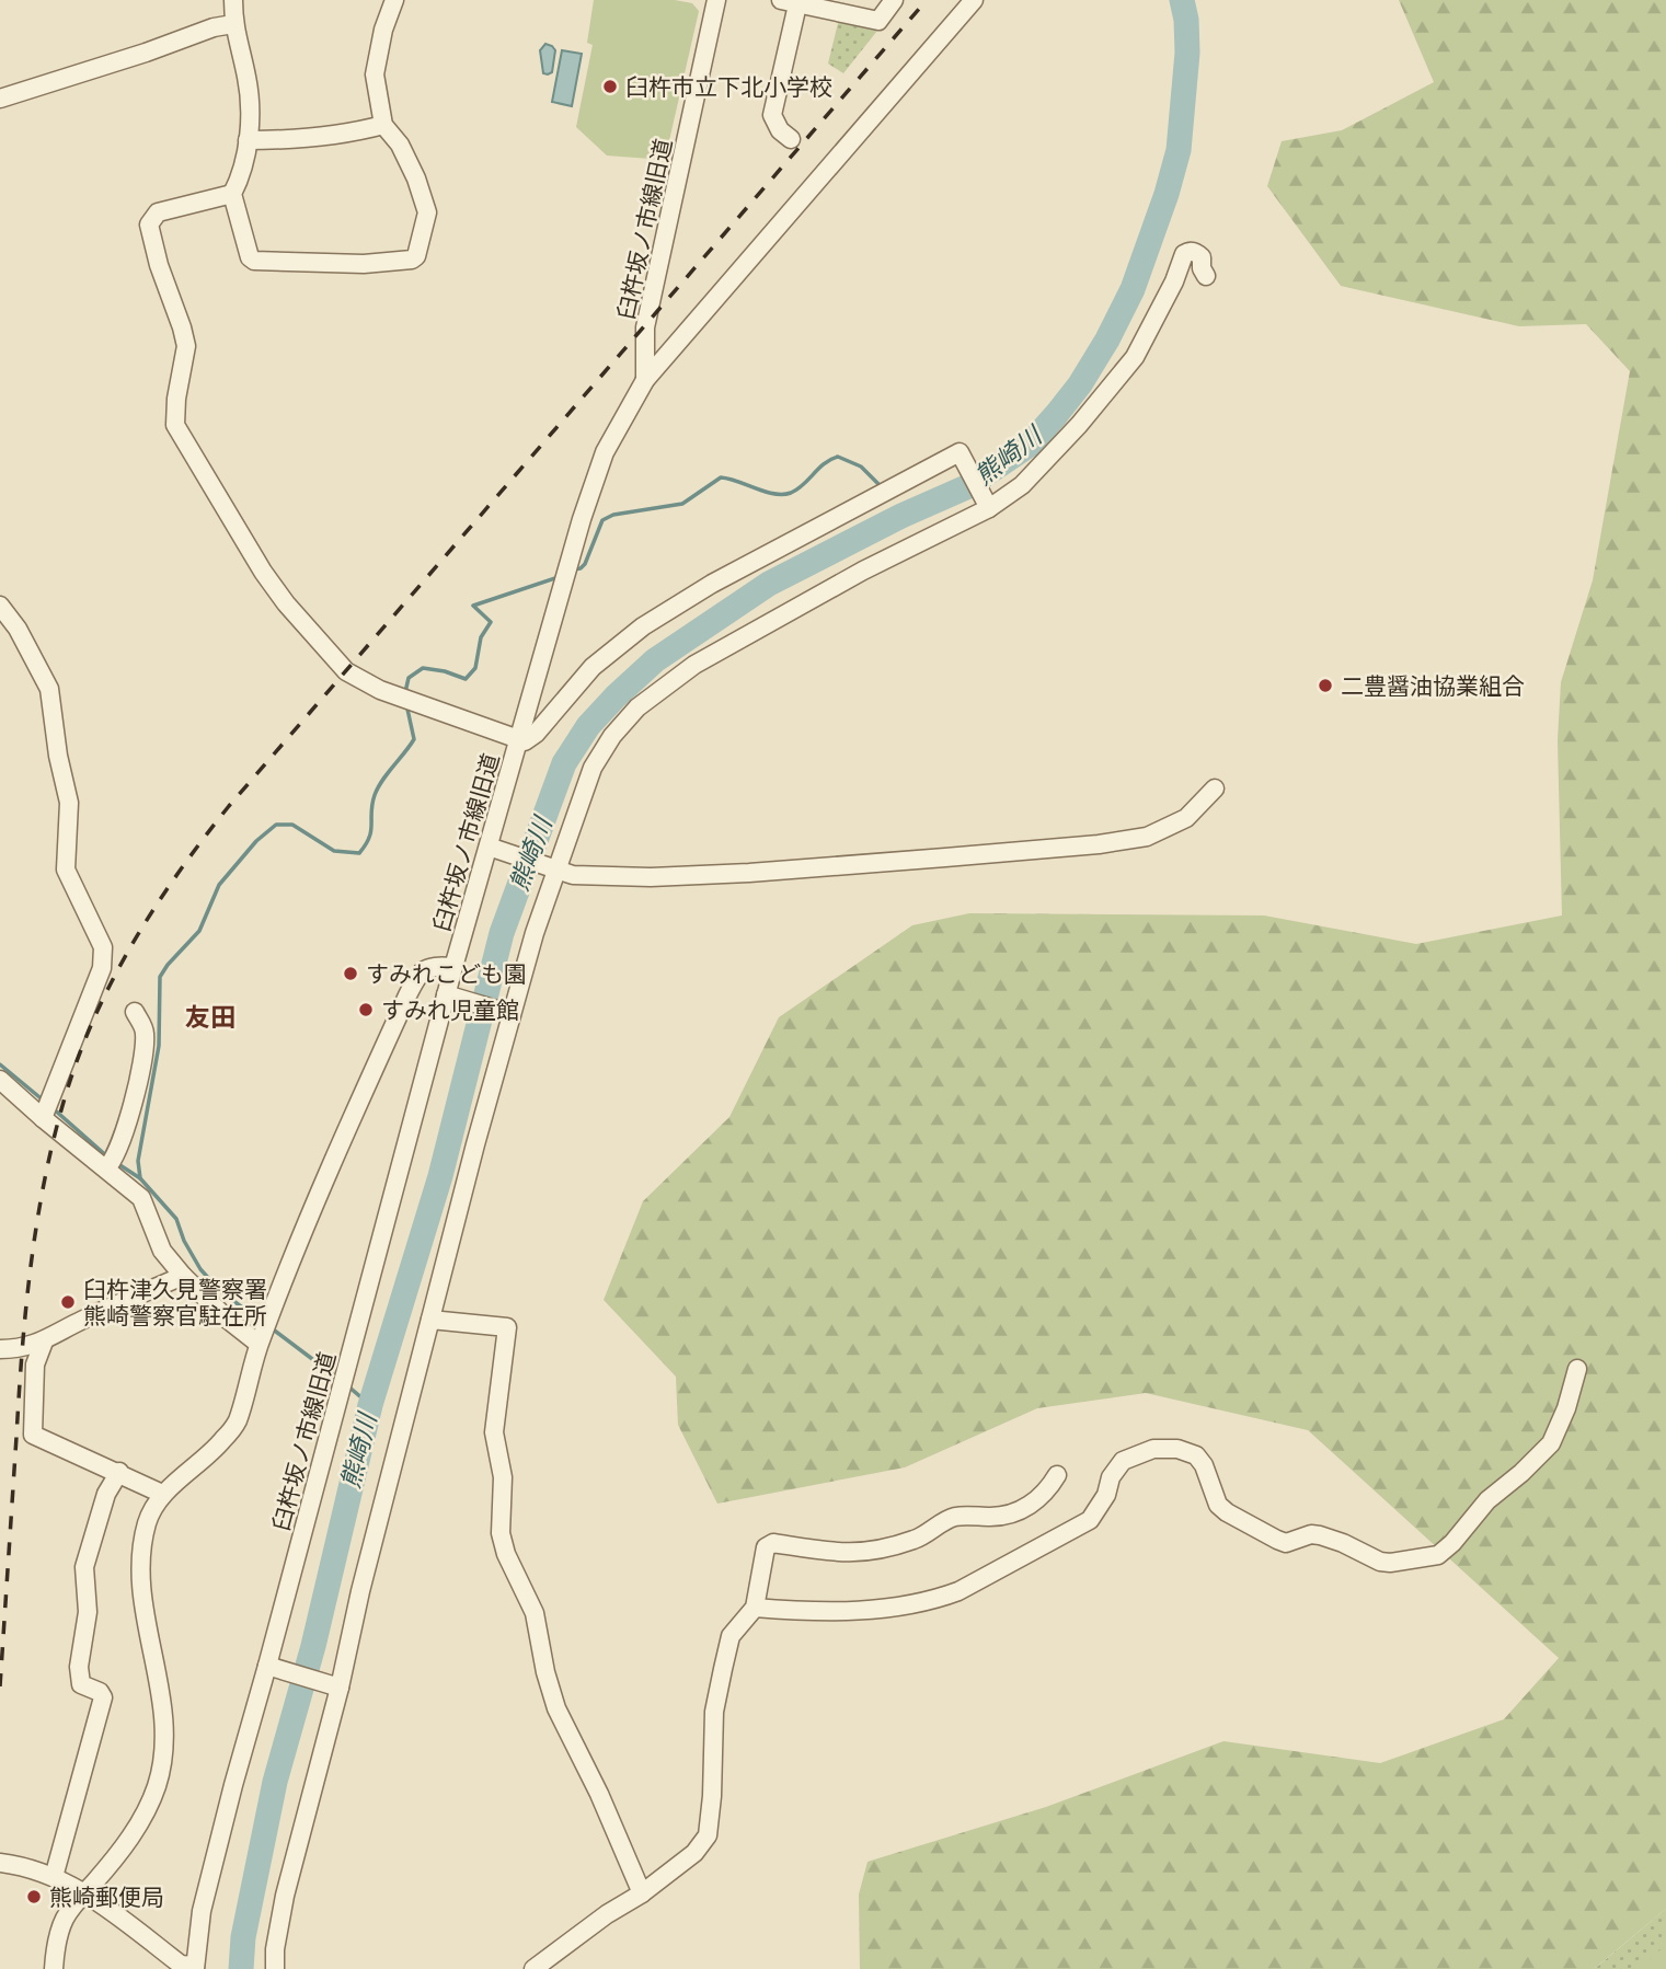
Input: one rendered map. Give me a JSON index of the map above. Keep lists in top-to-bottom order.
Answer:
{
  "streets": {
    "street": ["臼杵坂ノ市線旧道"]
  },
  "districts": ["友田"],
  "water": ["熊崎川"],
  "places": [
    "臼杵市立下北小学校",
    "二豊醤油協業組合",
    "すみれこども園",
    "すみれ児童館",
    "臼杵津久見警察署 熊崎警察官駐在所",
    "熊崎郵便局"
  ]
}
